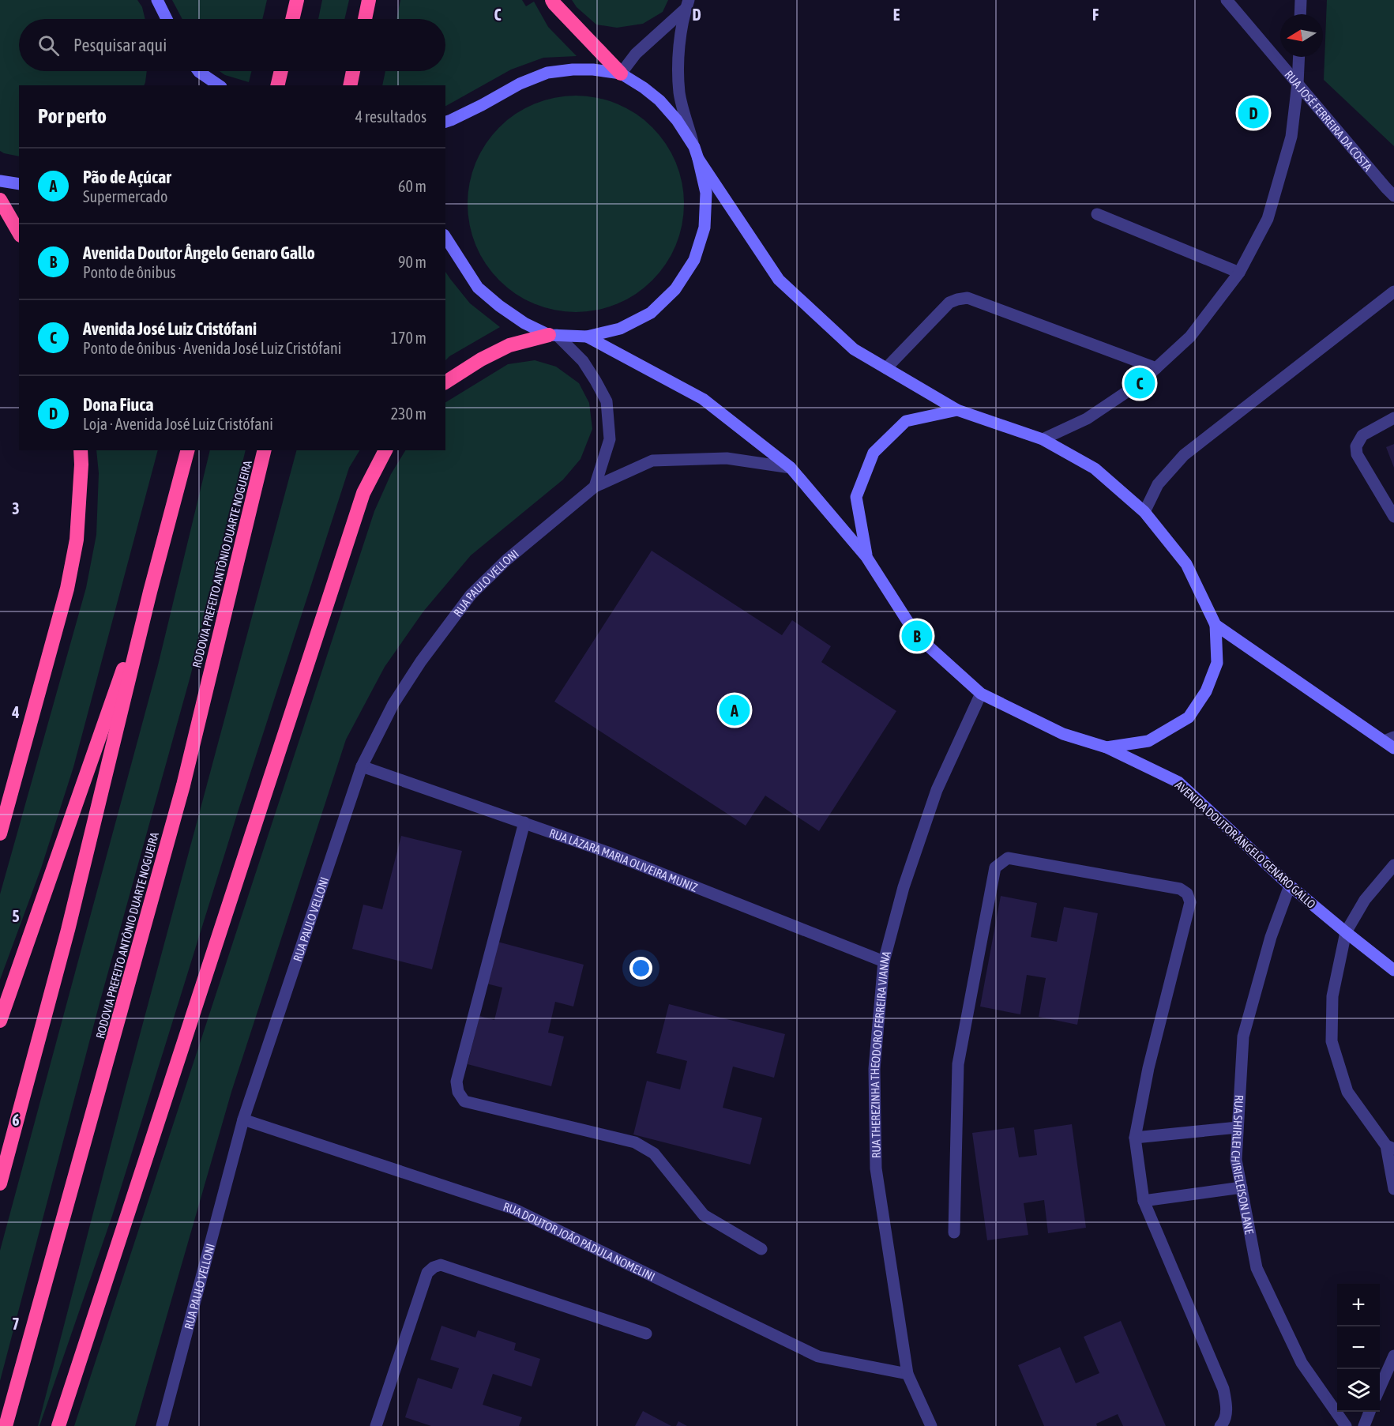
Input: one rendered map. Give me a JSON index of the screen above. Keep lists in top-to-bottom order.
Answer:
{
  "streets": {
    "highway": ["RODOVIA PREFEITO ANTÔNIO DUARTE NOGUEIRA"],
    "main road": ["AVENIDA DOUTOR ÂNGELO GENARO GALLO"],
    "street": [
      "RUA JOSÉ FERREIRA DA COSTA",
      "RUA PAULO VELLONI",
      "RUA LÁZARA MARIA OLIVEIRA MUNIZ",
      "RUA THEREZINHA THEODORO FERREIRA VIANNA",
      "RUA SHIRLEI CHIRIELEISON LANE",
      "RUA DOUTOR JOÃO PÁDULA NOMELINI"
    ]
  },
  "crossings": [
    ["RUA PAULO VELLONI", "AVENIDA DOUTOR ÂNGELO GENARO GALLO"],
    ["RUA PAULO VELLONI", "RUA LÁZARA MARIA OLIVEIRA MUNIZ"],
    ["RUA PAULO VELLONI", "RUA DOUTOR JOÃO PÁDULA NOMELINI"],
    ["AVENIDA DOUTOR ÂNGELO GENARO GALLO", "RUA THEREZINHA THEODORO FERREIRA VIANNA"],
    ["AVENIDA DOUTOR ÂNGELO GENARO GALLO", "RUA SHIRLEI CHIRIELEISON LANE"],
    ["RUA LÁZARA MARIA OLIVEIRA MUNIZ", "RUA THEREZINHA THEODORO FERREIRA VIANNA"],
    ["RUA THEREZINHA THEODORO FERREIRA VIANNA", "RUA DOUTOR JOÃO PÁDULA NOMELINI"]
  ],
  "north": "left",
  "page": {
    "search": "Pesquisar aqui",
    "heading": ["Por perto", "4 resultados"],
    "pins": [
      "D",
      "C",
      "B",
      "A"
    ],
    "list": [
      {
        "mark": "A",
        "name": "Pão de Açúcar",
        "note": "Supermercado",
        "value": "60 m"
      },
      {
        "mark": "B",
        "name": "Avenida Doutor Ângelo Genaro Gallo",
        "note": "Ponto de ônibus",
        "value": "90 m"
      },
      {
        "mark": "C",
        "name": "Avenida José Luiz Cristófani",
        "note": "Ponto de ônibus · Avenida José Luiz Cristófani",
        "value": "170 m"
      },
      {
        "mark": "D",
        "name": "Dona Fiuca",
        "note": "Loja · Avenida José Luiz Cristófani",
        "value": "230 m"
      }
    ],
    "map_buttons": ["+", "−"]
  },
  "grid": {
    "columns": [
      "C",
      "D",
      "E",
      "F"
    ],
    "rows": [
      "3",
      "4",
      "5",
      "6",
      "7"
    ]
  }
}
